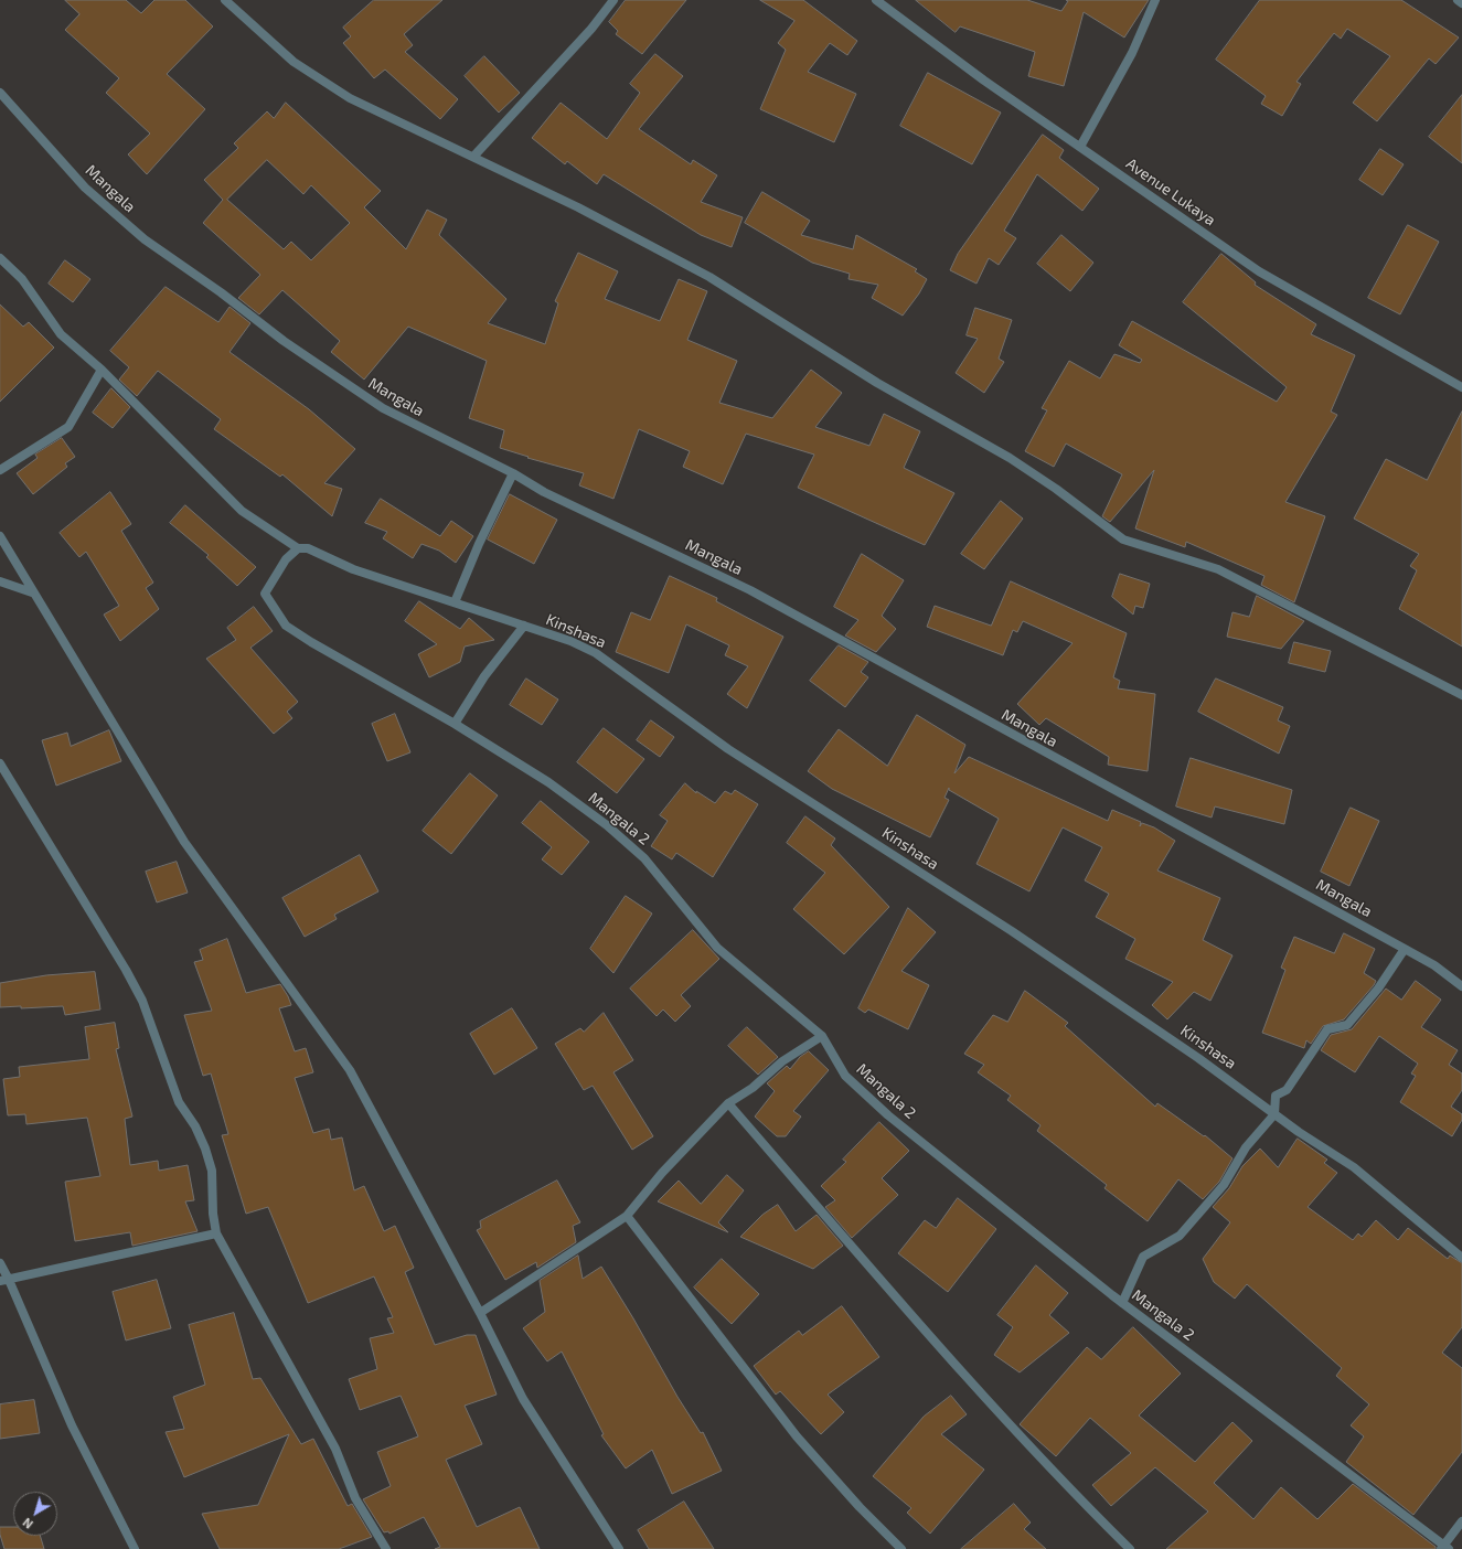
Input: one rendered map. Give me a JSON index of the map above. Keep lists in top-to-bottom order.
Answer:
{
  "streets": {
    "street": [
      "Mangala",
      "Avenue Lukaya",
      "Kinshasa",
      "Mangala 2"
    ]
  },
  "crossings": [
    ["Kinshasa", "Mangala 2"]
  ],
  "north": "bottom left"
}
